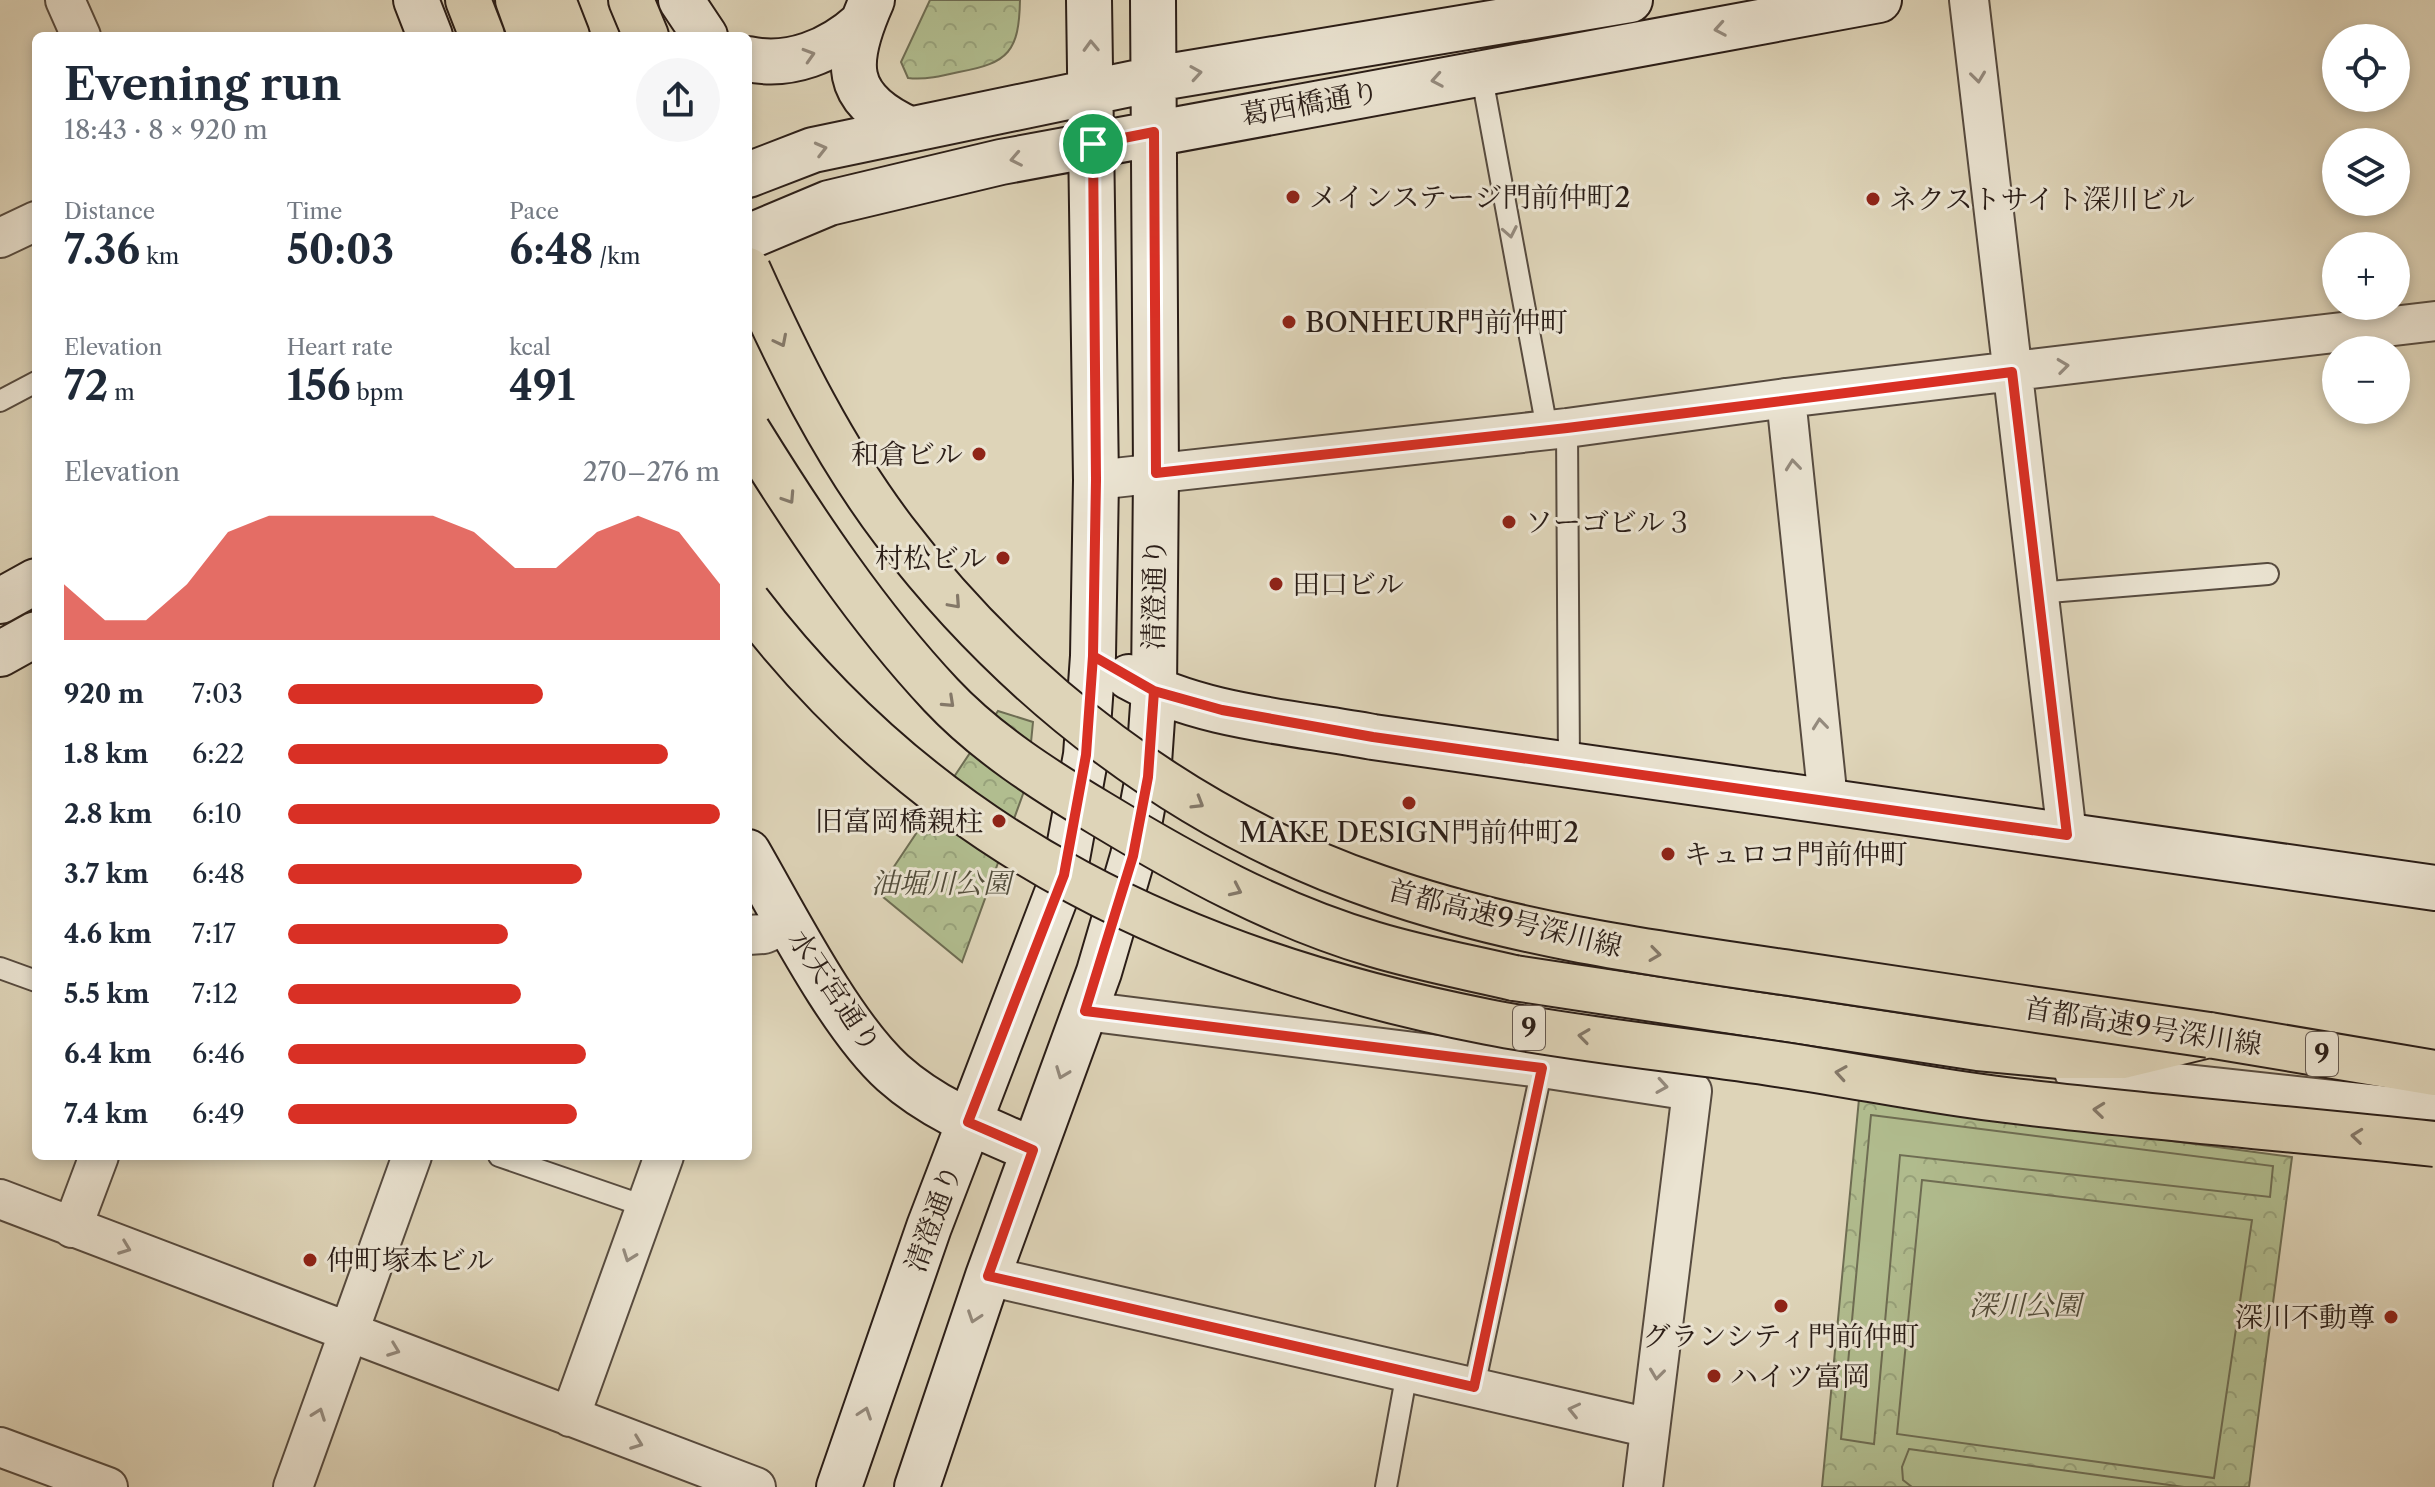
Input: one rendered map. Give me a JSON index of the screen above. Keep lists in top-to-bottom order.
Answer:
{
  "streets": {
    "highway": ["首都高速9号深川線", "9"],
    "main road": ["葛西橋通り", "清澄通り", "水天宮通り"]
  },
  "crossings": [
    ["葛西橋通り", "清澄通り"],
    ["清澄通り", "水天宮通り"]
  ],
  "parks": ["油堀川公園", "深川公園"],
  "places": [
    "メインステージ門前仲町2",
    "ネクストサイト深川ビル",
    "BONHEUR門前仲町",
    "和倉ビル",
    "ソーゴビル３",
    "村松ビル",
    "田口ビル",
    "MAKE DESIGN門前仲町2",
    "旧富岡橋親柱",
    "キュロコ門前仲町",
    "仲町塚本ビル",
    "グランシティ門前仲町",
    "深川不動尊",
    "ハイツ富岡"
  ],
  "page": {
    "map_buttons": ["+", "−"],
    "heading": ["Evening run", "18:43 · 8 × 920 m"],
    "stats": [
      ["Distance", "7.36 km"],
      ["Time", "50:03"],
      ["Pace", "6:48 /km"],
      ["Elevation", "72 m"],
      ["Heart rate", "156 bpm"],
      ["kcal", "491"]
    ],
    "chart": ["Elevation", "270–276 m"],
    "list": [
      {
        "name": "920 m",
        "note": "7:03"
      },
      {
        "name": "1.8 km",
        "note": "6:22"
      },
      {
        "name": "2.8 km",
        "note": "6:10"
      },
      {
        "name": "3.7 km",
        "note": "6:48"
      },
      {
        "name": "4.6 km",
        "note": "7:17"
      },
      {
        "name": "5.5 km",
        "note": "7:12"
      },
      {
        "name": "6.4 km",
        "note": "6:46"
      },
      {
        "name": "7.4 km",
        "note": "6:49"
      }
    ]
  }
}
